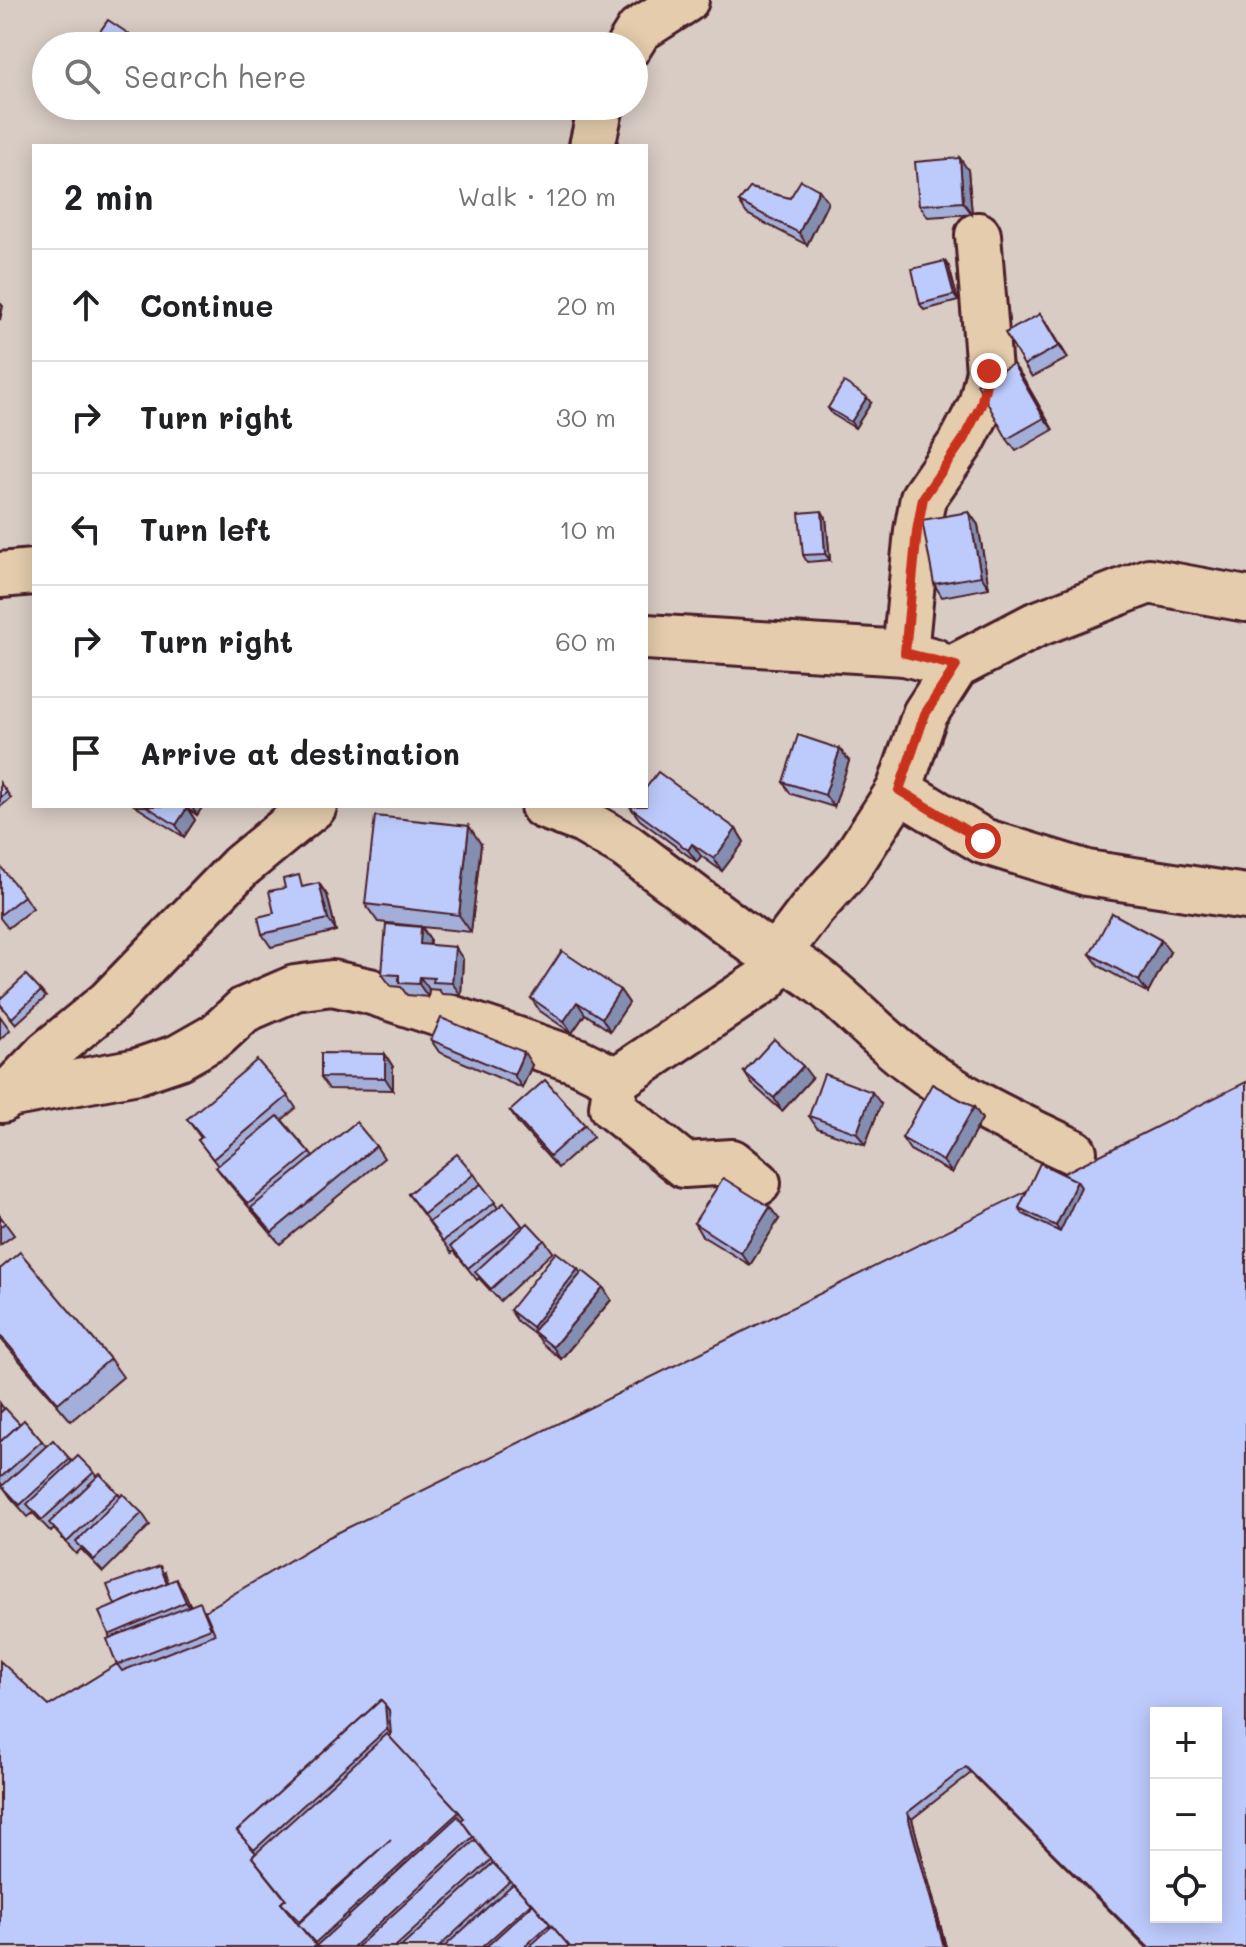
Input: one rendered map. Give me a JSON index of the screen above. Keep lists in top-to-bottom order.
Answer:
{
  "page": {
    "search": "Search here",
    "heading": ["2 min", "Walk · 120 m"],
    "list": [
      ["Continue", "20 m"],
      ["Turn right", "30 m"],
      ["Turn left", "10 m"],
      ["Turn right", "60 m"],
      "Arrive at destination"
    ],
    "map_buttons": ["+", "−"]
  }
}
